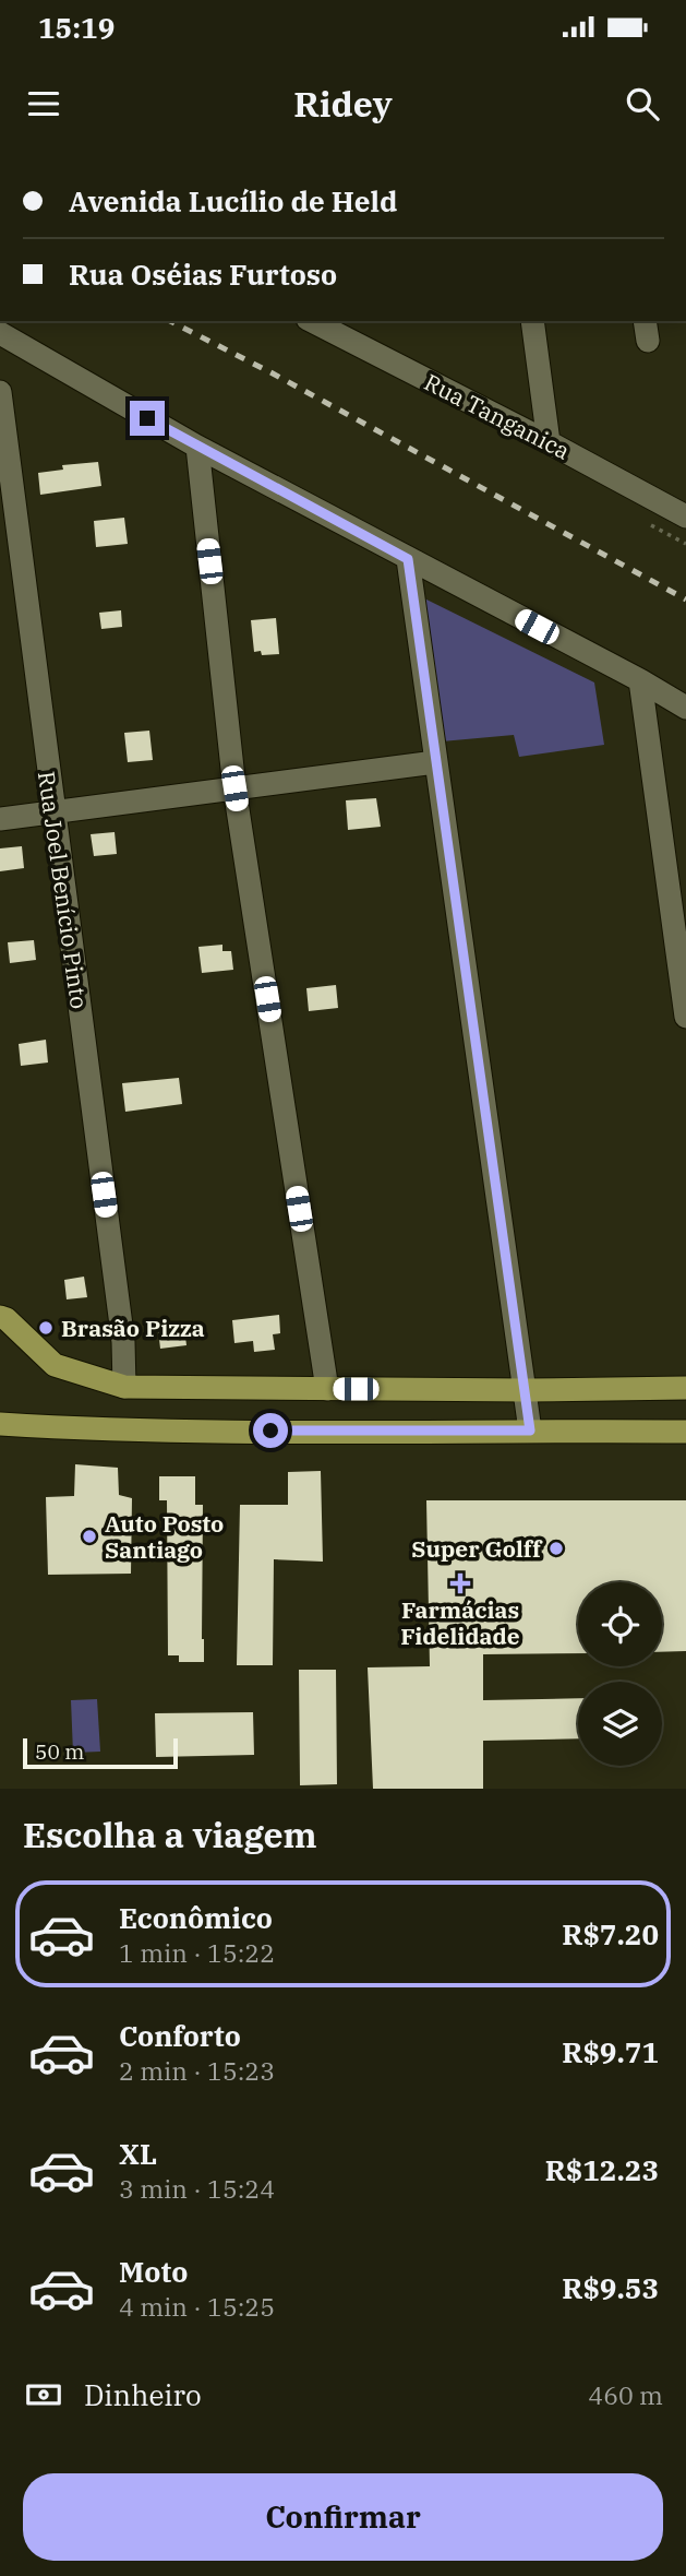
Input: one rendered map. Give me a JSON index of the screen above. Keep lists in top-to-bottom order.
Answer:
{
  "streets": {
    "street": ["Rua Tanganica", "Rua Joel Benício Pinto"]
  },
  "places": {
    "other": ["Brasão Pizza", "Auto Posto Santiago", "Super Golff"],
    "health": ["Farmácias Fidelidade"]
  },
  "scale_bar": "50 m",
  "page": {
    "status": "15:19",
    "header": "Ridey",
    "banner": ["Avenida Lucílio de Held", "Rua Oséias Furtoso"],
    "scale": "50 m",
    "heading": "Escolha a viagem",
    "list": [
      {
        "name": "Econômico",
        "note": "1 min · 15:22",
        "value": "R$7.20"
      },
      {
        "name": "Conforto",
        "note": "2 min · 15:23",
        "value": "R$9.71"
      },
      {
        "name": "XL",
        "note": "3 min · 15:24",
        "value": "R$12.23"
      },
      {
        "name": "Moto",
        "note": "4 min · 15:25",
        "value": "R$9.53"
      }
    ],
    "pay": ["Dinheiro", "460 m"],
    "buttons": "Confirmar"
  }
}
